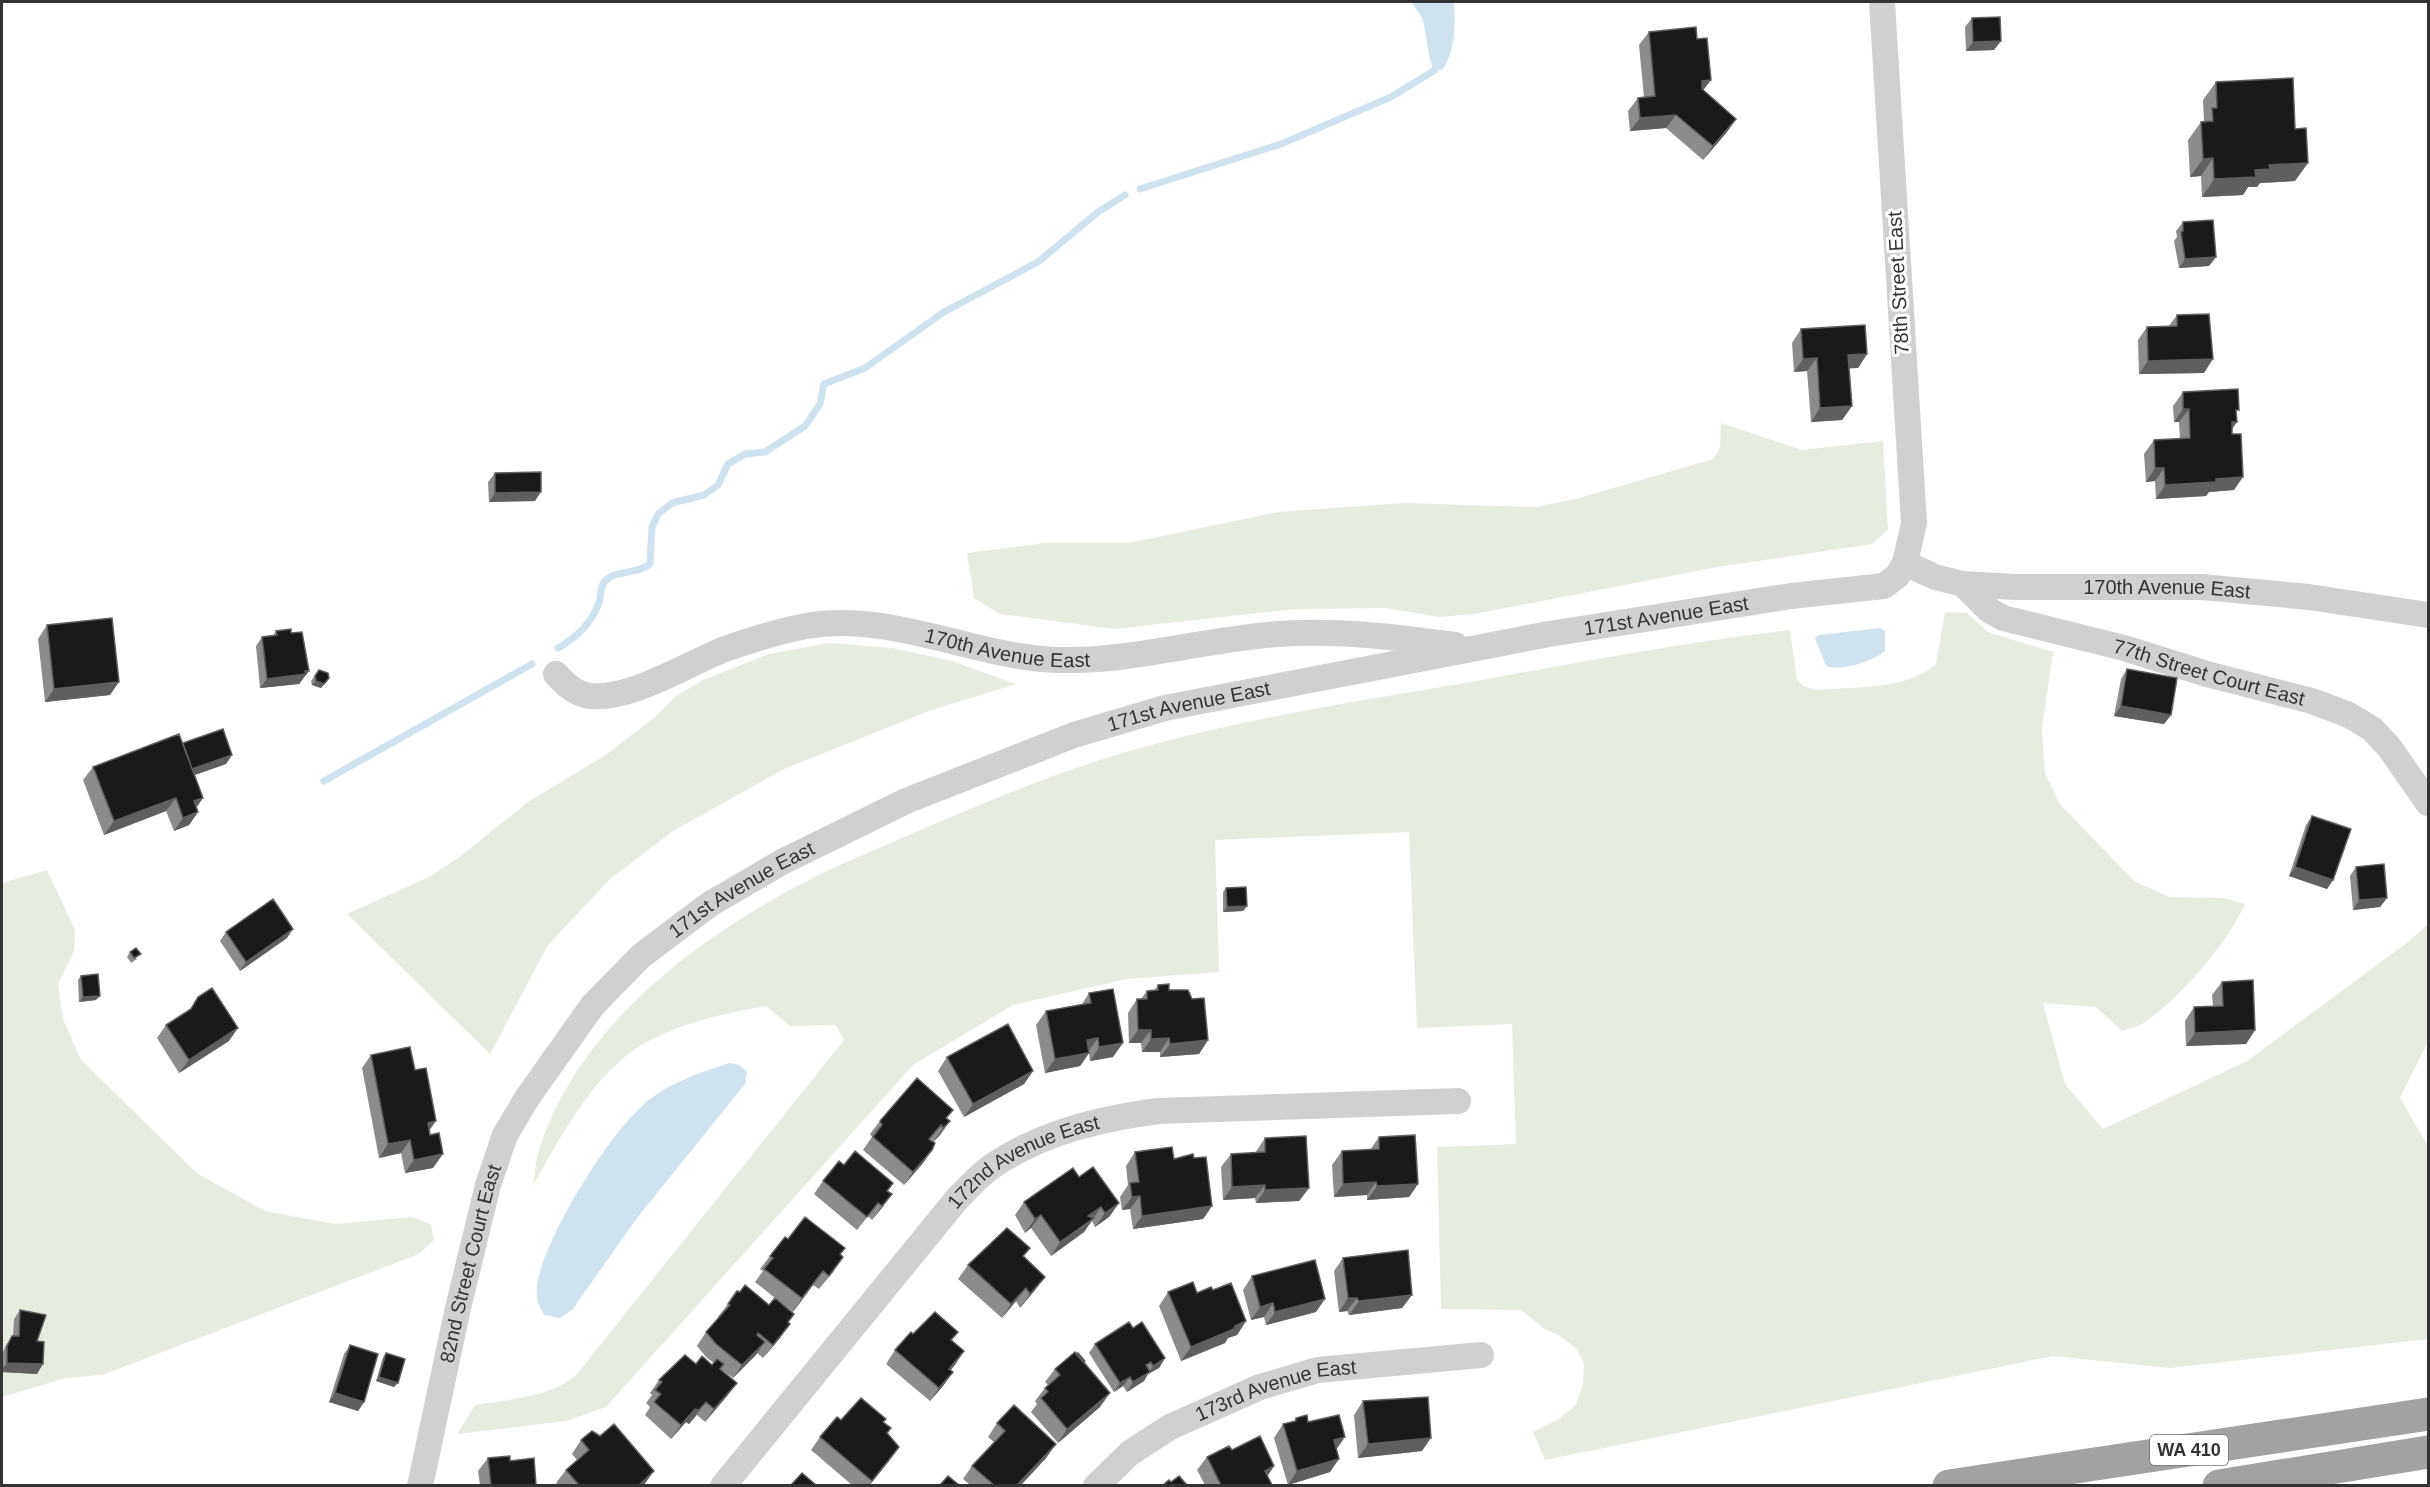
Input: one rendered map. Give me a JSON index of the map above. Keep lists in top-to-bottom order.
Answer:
{
  "streets": {
    "highway": ["WA 410"],
    "street": [
      "78th Street East",
      "170th Avenue East",
      "171st Avenue East",
      "77th Street Court East",
      "172nd Avenue East",
      "82nd Street Court East",
      "173rd Avenue East"
    ]
  },
  "crossings": [
    ["78th Street East", "170th Avenue East"],
    ["78th Street East", "171st Avenue East"],
    ["170th Avenue East", "171st Avenue East"],
    ["170th Avenue East", "77th Street Court East"],
    ["171st Avenue East", "82nd Street Court East"]
  ]
}
